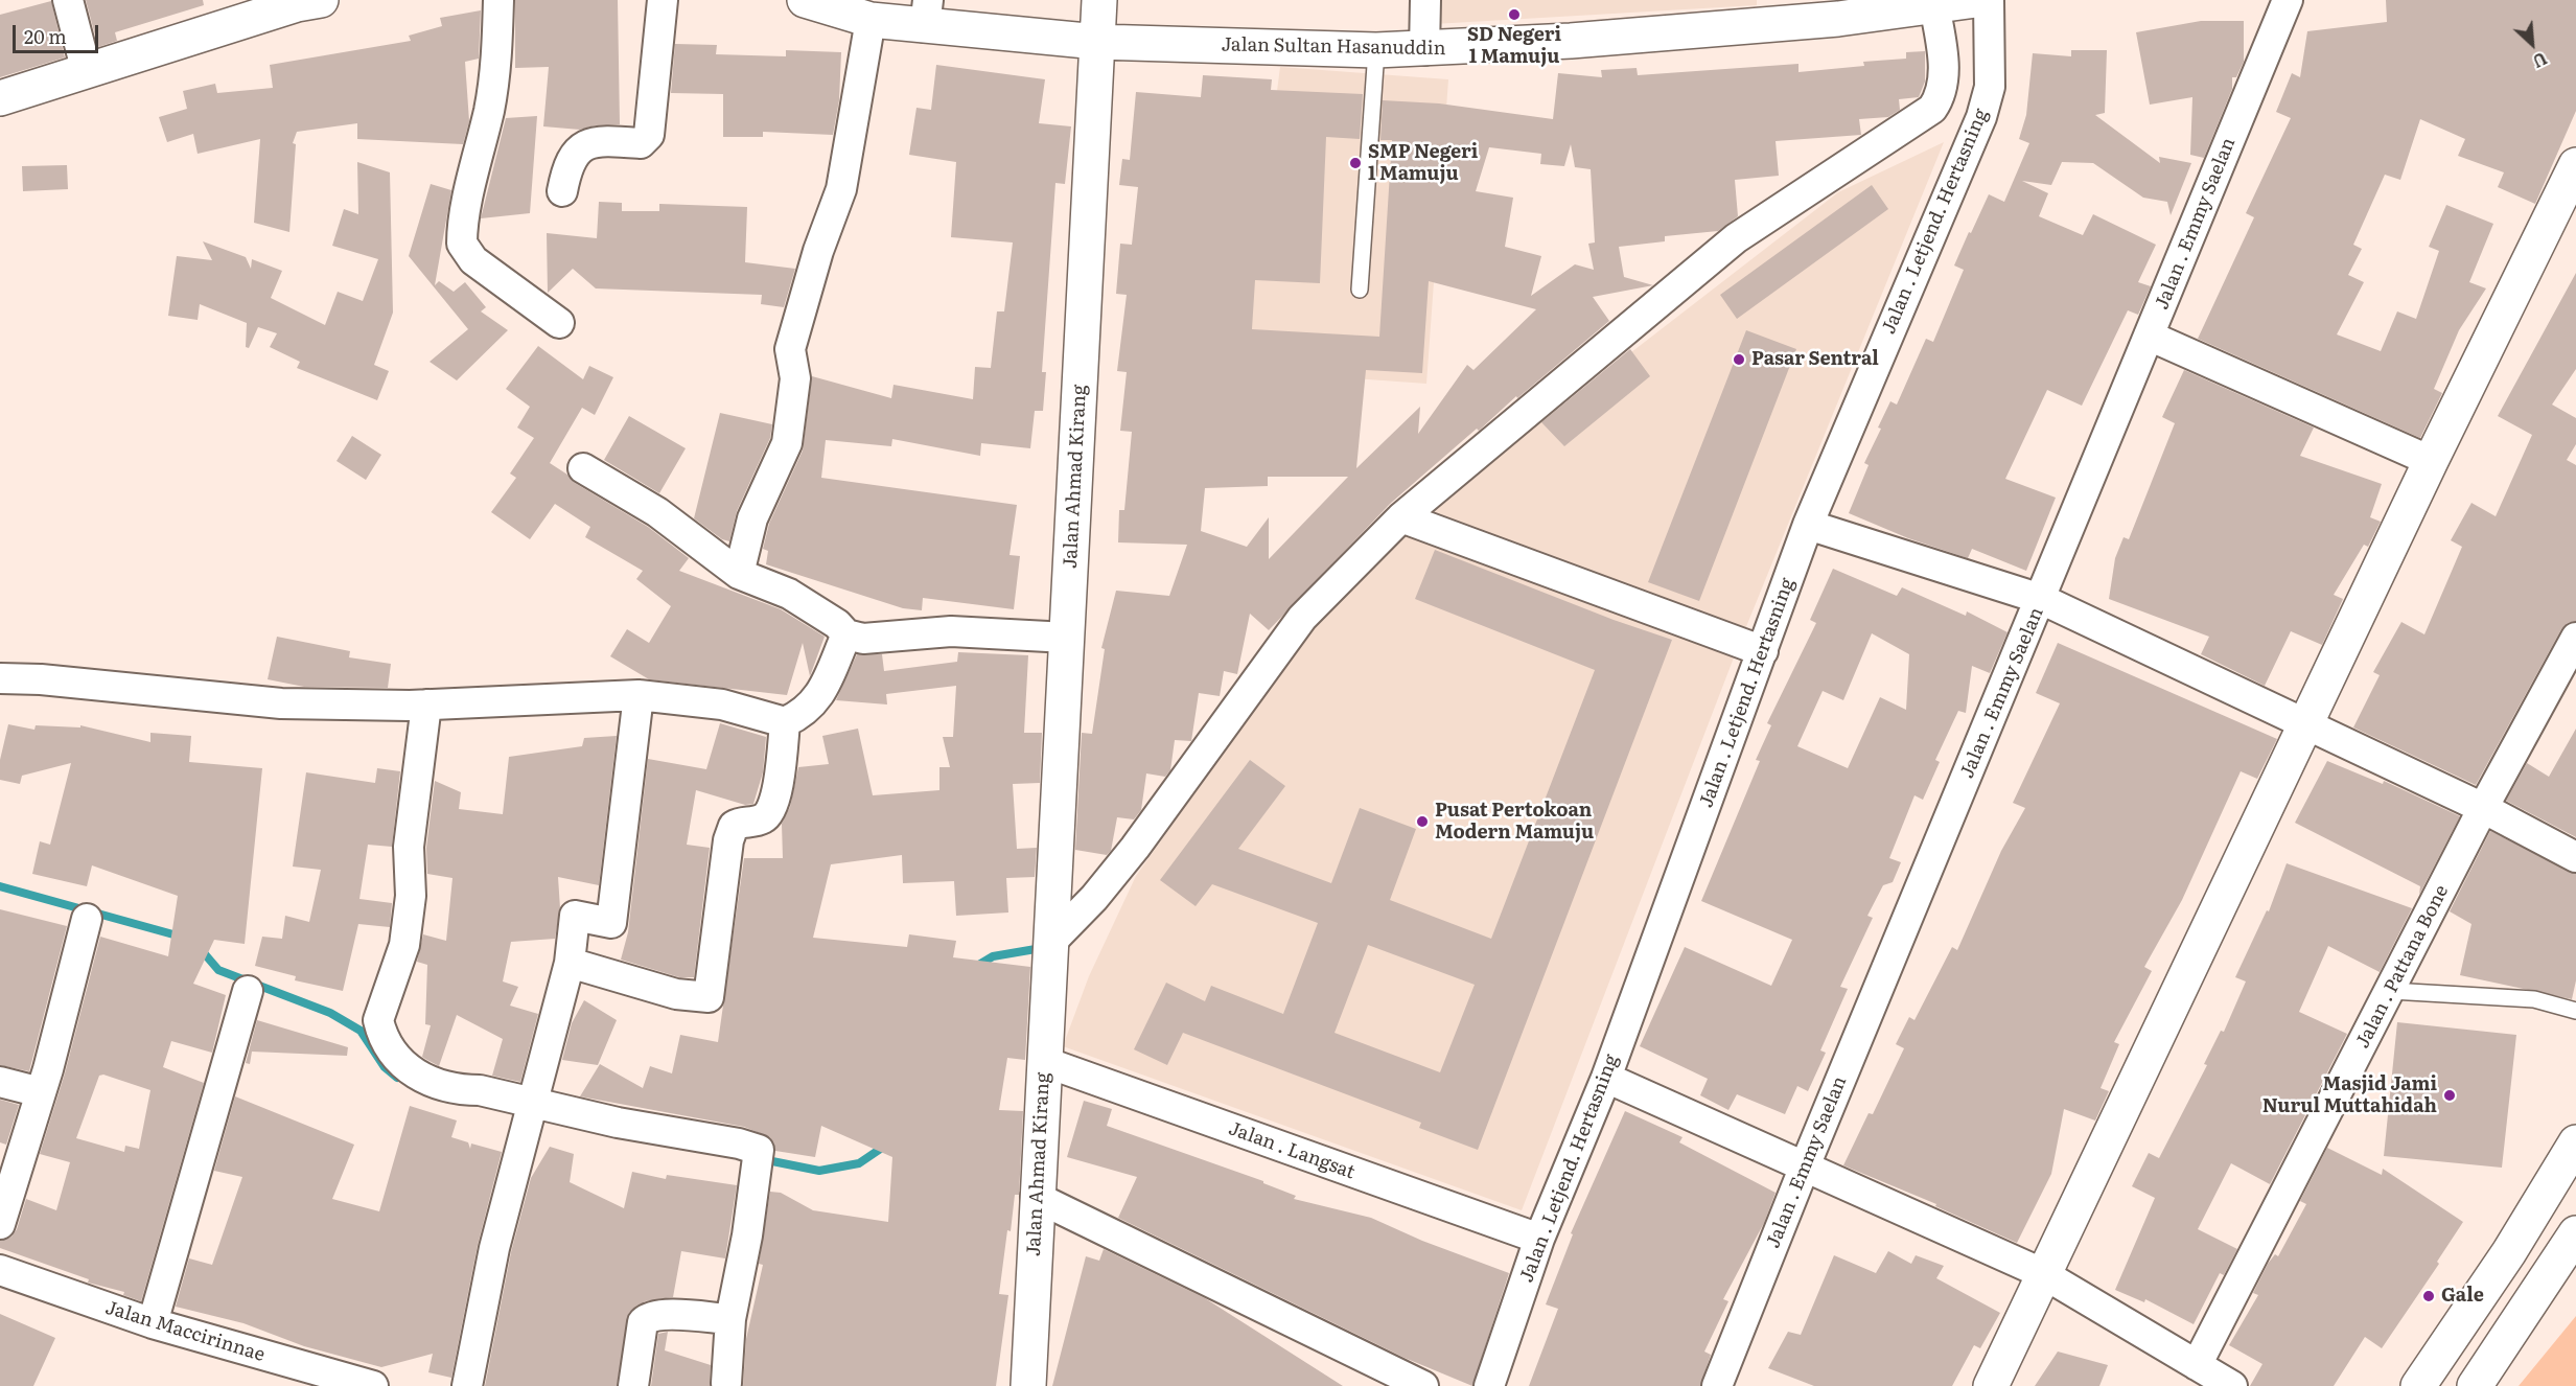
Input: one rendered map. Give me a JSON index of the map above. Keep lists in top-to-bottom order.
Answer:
{
  "streets": {
    "main road": ["Jalan Sultan Hasanuddin", "Jalan Ahmad Kirang"],
    "street": [
      "Jalan . Letjend. Hertasning",
      "Jalan . Emmy Saelan",
      "Jalan . Pattana Bone",
      "Jalan . Langsat",
      "Jalan Maccirinnae"
    ]
  },
  "crossings": [
    ["Jalan Sultan Hasanuddin", "Jalan Ahmad Kirang"],
    ["Jalan . Letjend. Hertasning", "Jalan . Langsat"],
    ["Jalan Ahmad Kirang", "Jalan . Langsat"]
  ],
  "places": [
    "SD Negeri 1 Mamuju",
    "SMP Negeri 1 Mamuju",
    "Pasar Sentral",
    "Pusat Pertokoan Modern Mamuju",
    "Masjid Jami Nurul Muttahidah",
    "Gale"
  ],
  "scale_bar": "20 m",
  "north": "bottom right"
}
